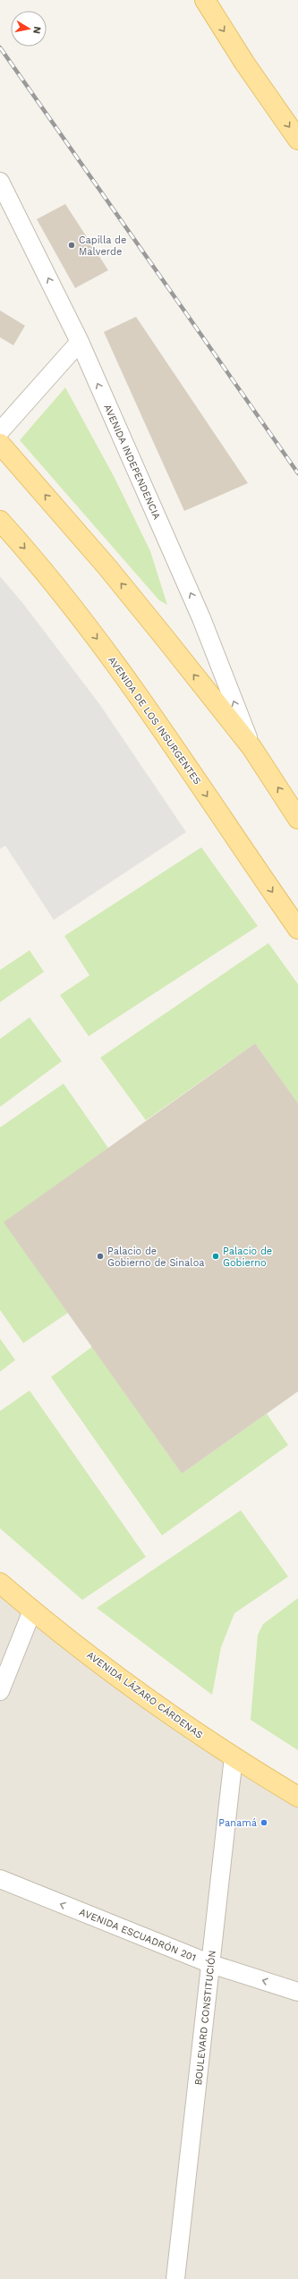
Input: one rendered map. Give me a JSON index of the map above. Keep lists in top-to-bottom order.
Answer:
{
  "streets": {
    "main road": ["AVENIDA DE LOS INSURGENTES", "AVENIDA LÁZARO CÁRDENAS"],
    "street": ["AVENIDA INDEPENDENCIA", "AVENIDA ESCUADRÓN 201", "BOULEVARD CONSTITUCIÓN"]
  },
  "crossings": [
    ["AVENIDA LÁZARO CÁRDENAS", "BOULEVARD CONSTITUCIÓN"],
    ["AVENIDA ESCUADRÓN 201", "BOULEVARD CONSTITUCIÓN"]
  ],
  "one_way": ["AVENIDA INDEPENDENCIA", "AVENIDA ESCUADRÓN 201"],
  "places": [
    "Capilla de Malverde",
    "Palacio de Gobierno de Sinaloa",
    "Palacio de Gobierno",
    "Panamá"
  ],
  "north": "right"
}
